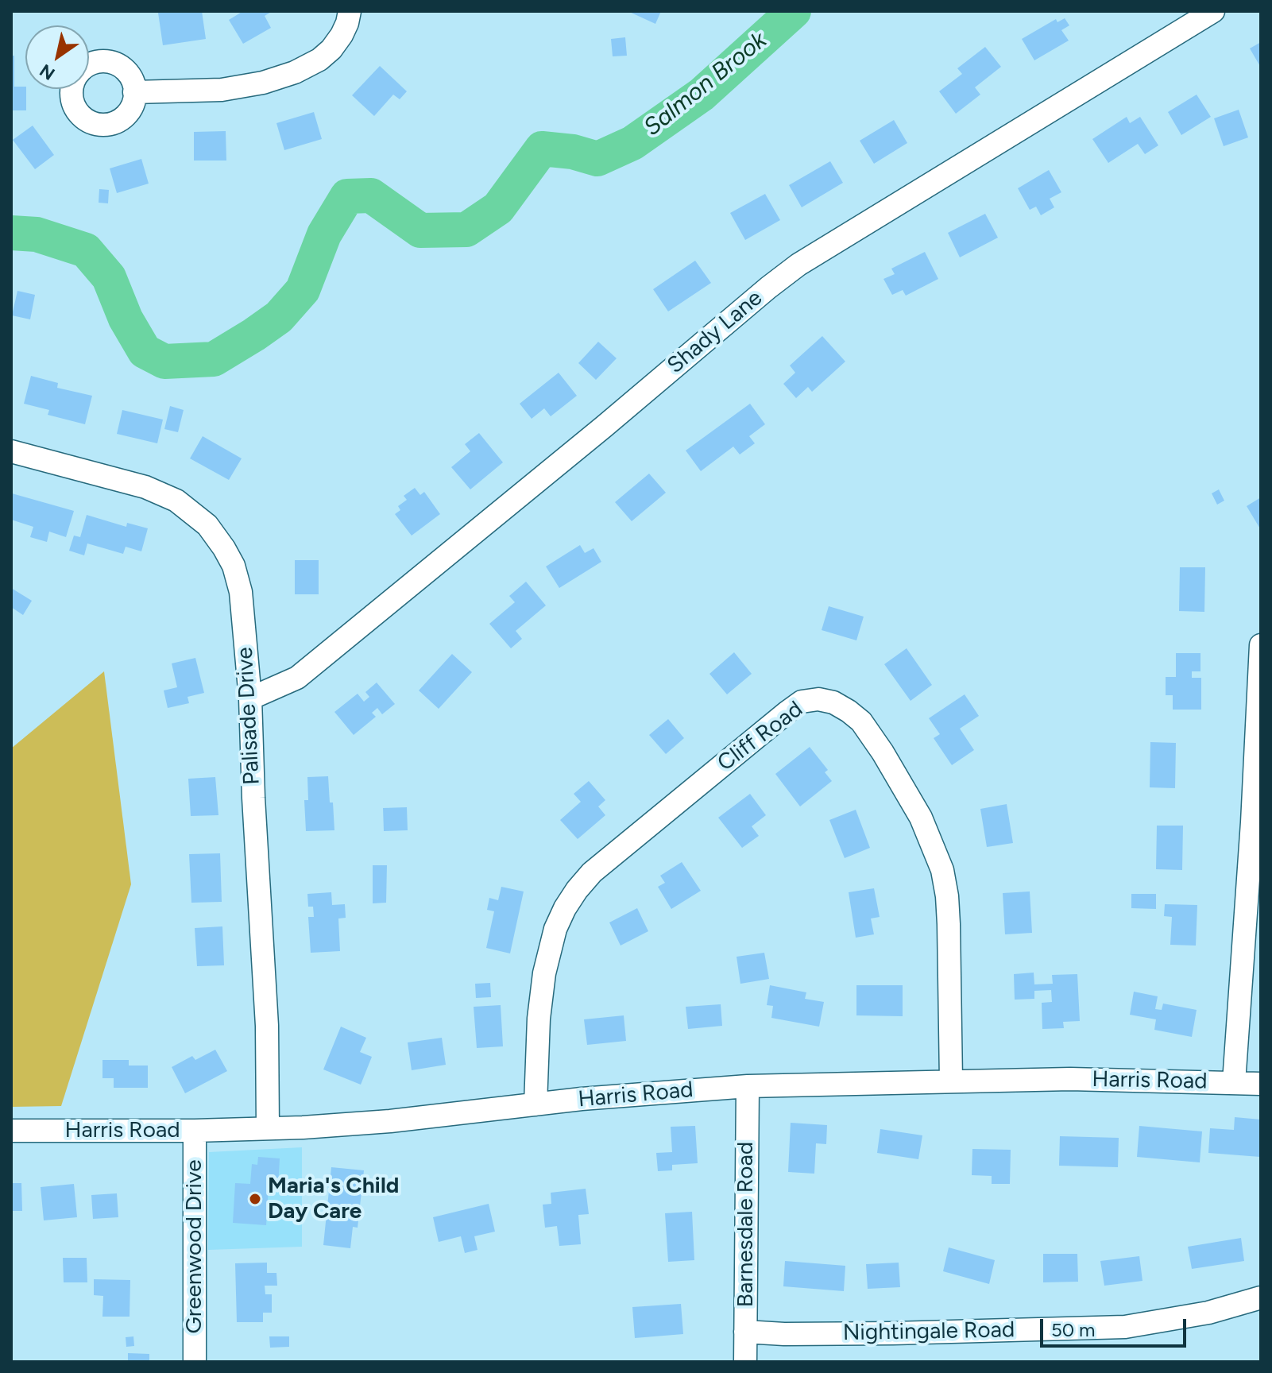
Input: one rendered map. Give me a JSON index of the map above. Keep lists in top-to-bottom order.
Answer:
{
  "streets": {
    "street": [
      "Shady Lane",
      "Palisade Drive",
      "Cliff Road",
      "Harris Road",
      "Barnesdale Road",
      "Greenwood Drive",
      "Nightingale Road"
    ]
  },
  "crossings": [
    ["Shady Lane", "Palisade Drive"],
    ["Palisade Drive", "Harris Road"],
    ["Cliff Road", "Harris Road"],
    ["Harris Road", "Barnesdale Road"],
    ["Harris Road", "Greenwood Drive"],
    ["Barnesdale Road", "Nightingale Road"]
  ],
  "water": ["Salmon Brook"],
  "places": ["Maria's Child Day Care"],
  "scale_bar": "50 m",
  "north": "bottom left"
}
